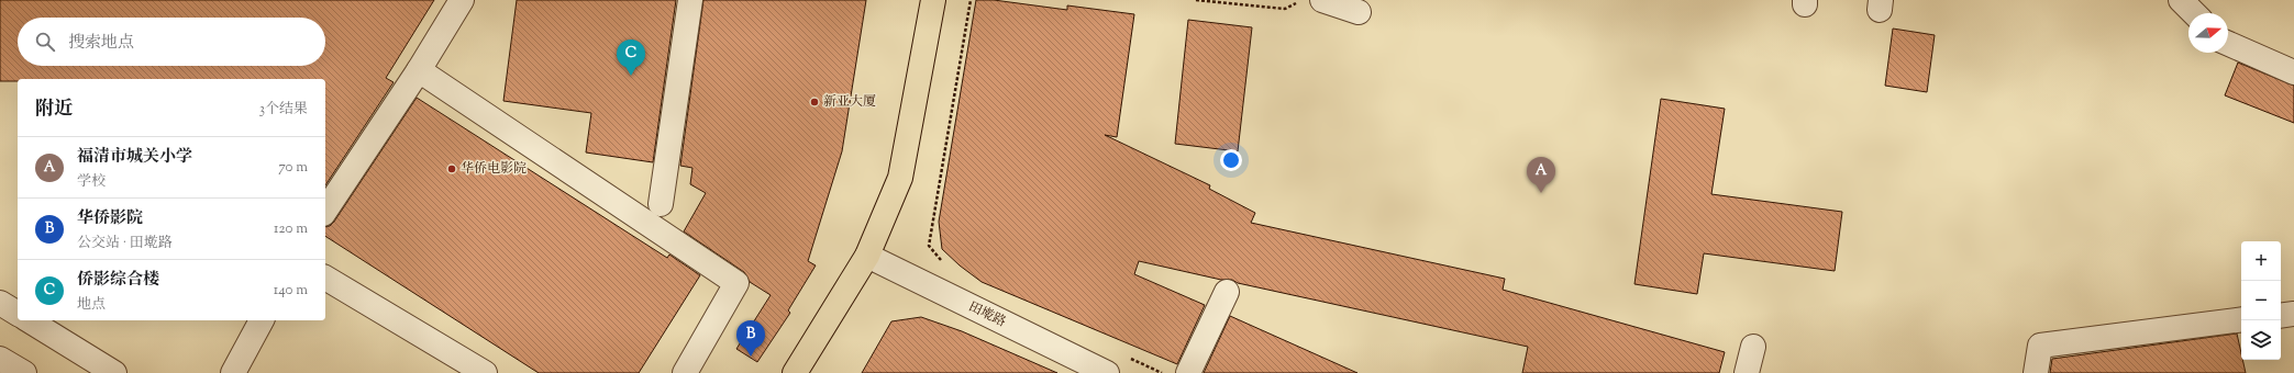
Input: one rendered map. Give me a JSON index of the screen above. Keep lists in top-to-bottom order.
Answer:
{
  "streets": {
    "street": ["田墘路"]
  },
  "places": ["新亚大厦", "华侨电影院"],
  "north": "right",
  "page": {
    "search": "搜索地点",
    "pins": ["C", "A", "B"],
    "heading": ["附近", "3个结果"],
    "list": [
      {
        "mark": "A",
        "name": "福清市城关小学",
        "note": "学校",
        "value": "70 m"
      },
      {
        "mark": "B",
        "name": "华侨影院",
        "note": "公交站 · 田墘路",
        "value": "120 m"
      },
      {
        "mark": "C",
        "name": "侨影综合楼",
        "note": "地点",
        "value": "140 m"
      }
    ],
    "map_buttons": ["+", "−"]
  }
}
